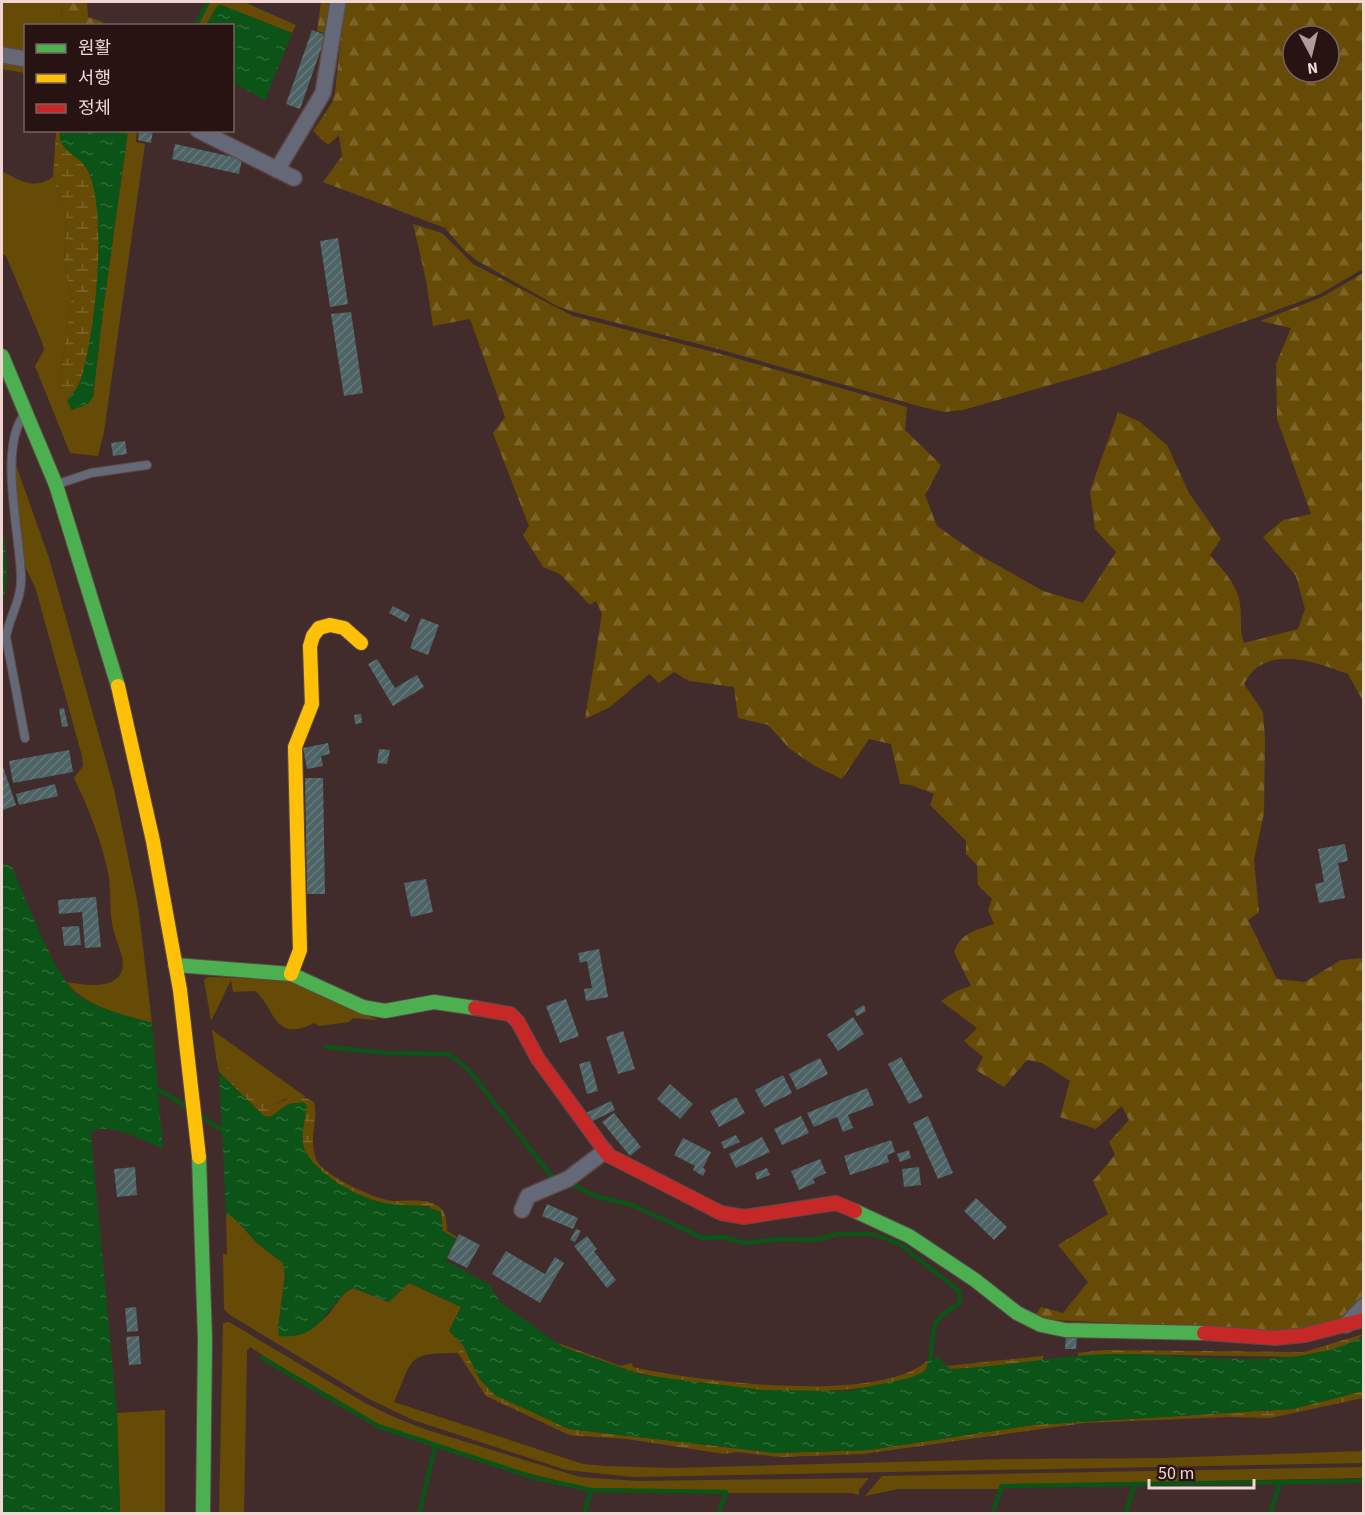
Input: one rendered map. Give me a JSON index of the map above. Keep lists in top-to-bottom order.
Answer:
{
  "legend": ["원활", "서행", "정체"],
  "scale_bar": "50 m",
  "north": "bottom"
}
